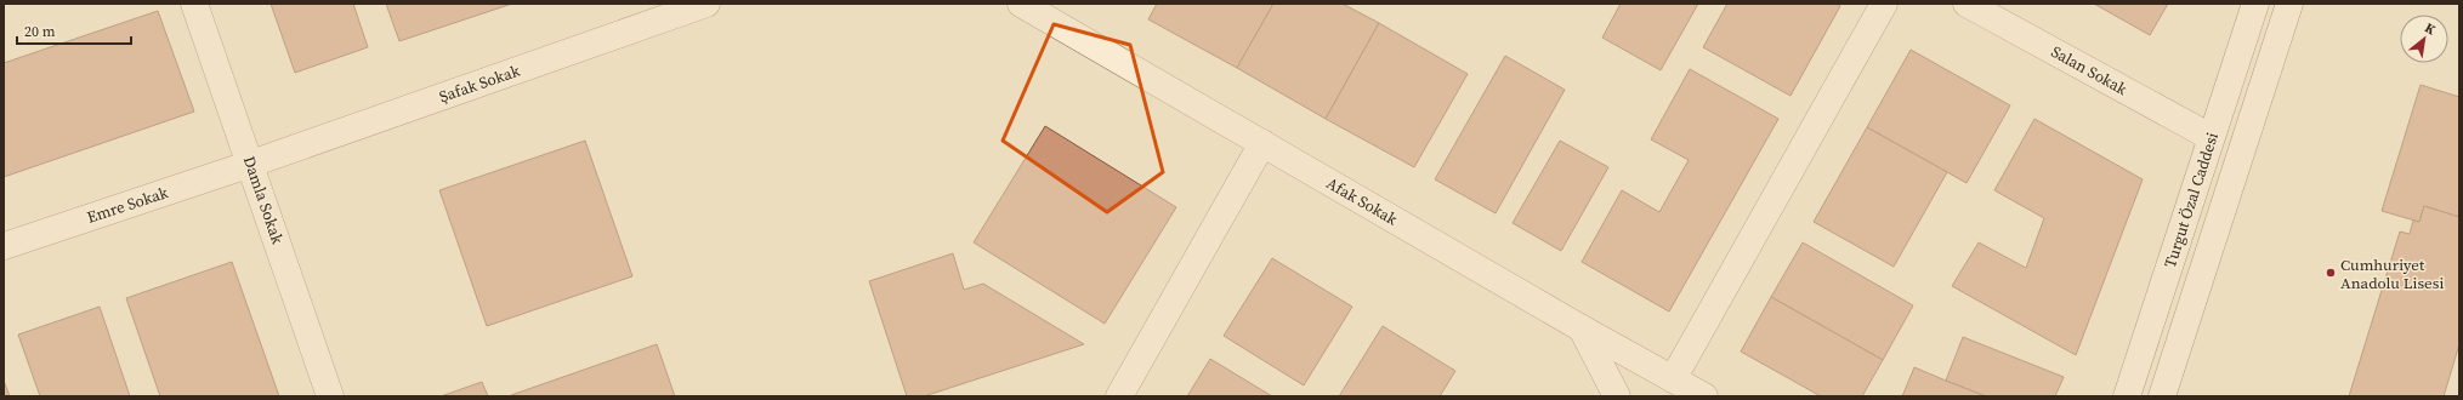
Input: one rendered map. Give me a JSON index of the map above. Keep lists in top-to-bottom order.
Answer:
{
  "streets": {
    "street": [
      "Salan Sokak",
      "Şafak Sokak",
      "Damla Sokak",
      "Turgut Özal Caddesi",
      "Afak Sokak",
      "Emre Sokak"
    ]
  },
  "crossings": [
    ["Salan Sokak", "Turgut Özal Caddesi"],
    ["Şafak Sokak", "Damla Sokak"],
    ["Şafak Sokak", "Emre Sokak"],
    ["Damla Sokak", "Emre Sokak"]
  ],
  "places": ["Cumhuriyet Anadolu Lisesi"],
  "scale_bar": "20 m",
  "north": "top right"
}
